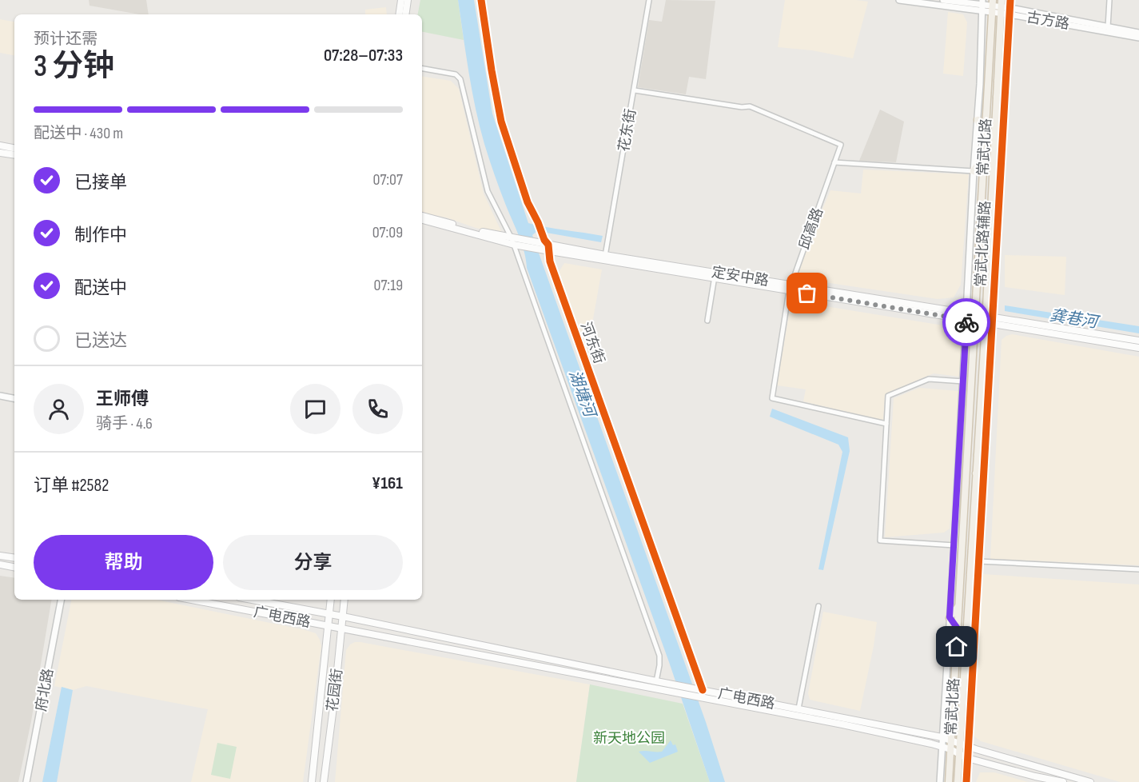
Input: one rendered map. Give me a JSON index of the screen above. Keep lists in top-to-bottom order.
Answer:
{
  "streets": {
    "main road": [
      "常武北路",
      "定安中路",
      "广电西路",
      "花园街"
    ],
    "street": [
      "古方路",
      "花东街",
      "邱高路",
      "常武北路辅路",
      "河东街",
      "府北路"
    ]
  },
  "crossings": [
    ["古方路", "常武北路"],
    ["古方路", "常武北路辅路"],
    ["花东街", "邱高路"],
    ["花东街", "定安中路"],
    ["常武北路", "定安中路"],
    ["常武北路", "广电西路"],
    ["邱高路", "定安中路"],
    ["常武北路辅路", "定安中路"],
    ["常武北路辅路", "广电西路"],
    ["定安中路", "河东街"],
    ["河东街", "广电西路"],
    ["广电西路", "花园街"]
  ],
  "water": ["龚巷河", "湖塘河"],
  "parks": ["新天地公园"],
  "page": {
    "heading": ["3 分钟", "预计还需", "07:28–07:33"],
    "panel": [
      "王师傅",
      "骑手 · 4.6",
      "订单 #2582",
      "¥161"
    ],
    "bar": "配送中 · 430 m",
    "list": [
      ["已接单", "07:07"],
      ["制作中", "07:09"],
      ["配送中", "07:19"],
      "已送达"
    ],
    "buttons": ["帮助", "分享"]
  }
}
